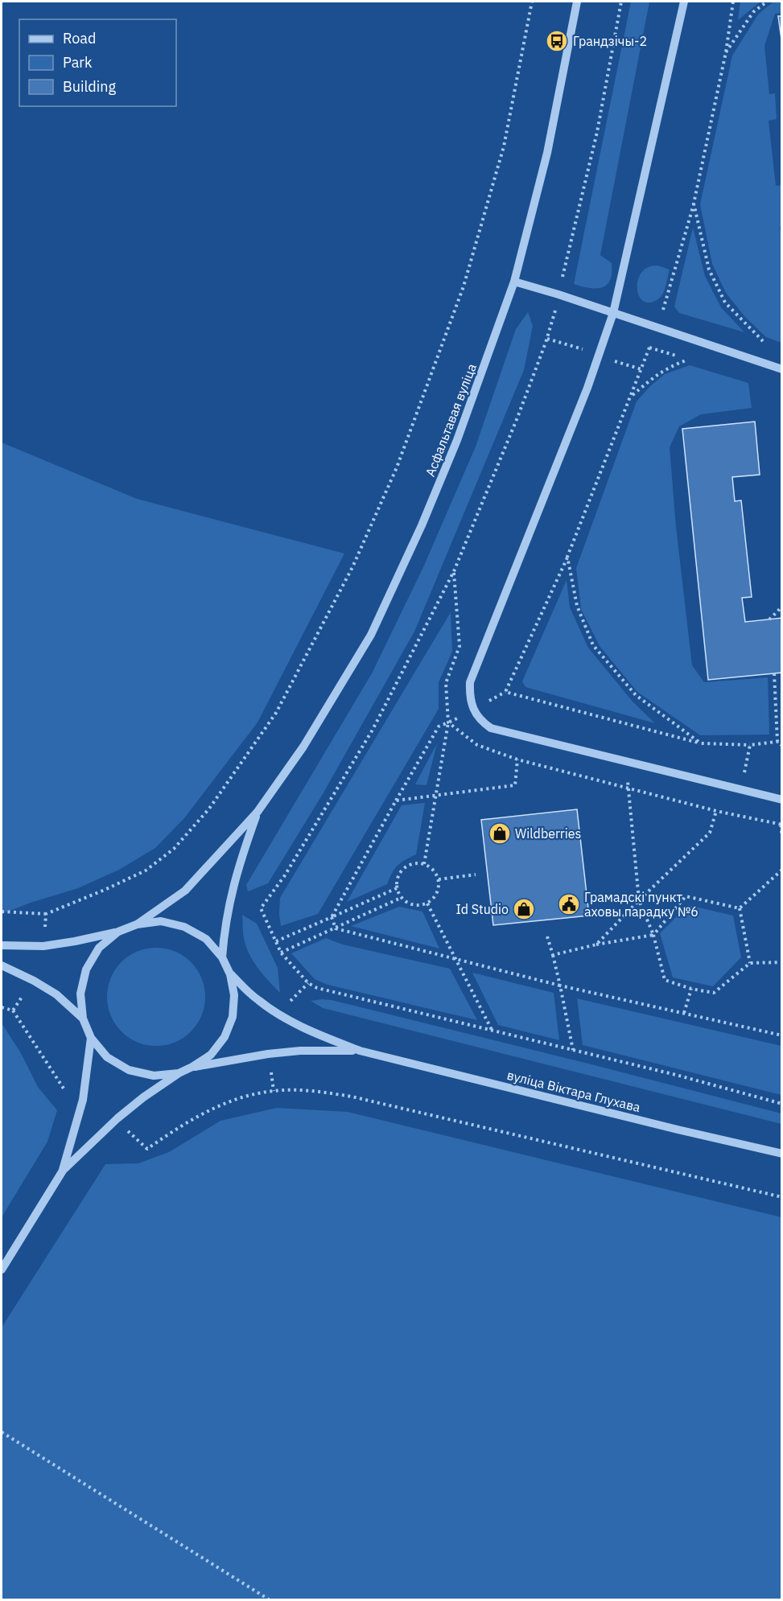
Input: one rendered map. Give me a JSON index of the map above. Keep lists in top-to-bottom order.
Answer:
{
  "streets": {
    "street": ["Асфальтавая вуліца", "вуліца Віктара Глухава"]
  },
  "crossings": [
    ["Асфальтавая вуліца", "вуліца Віктара Глухава"]
  ],
  "places": {
    "bus stop": ["Грандзічы-2"],
    "shop": ["Wildberries", "Id Studio"],
    "public building": ["Грамадскі пункт аховы парадку №6"]
  },
  "legend": ["Road", "Park", "Building"]
}
